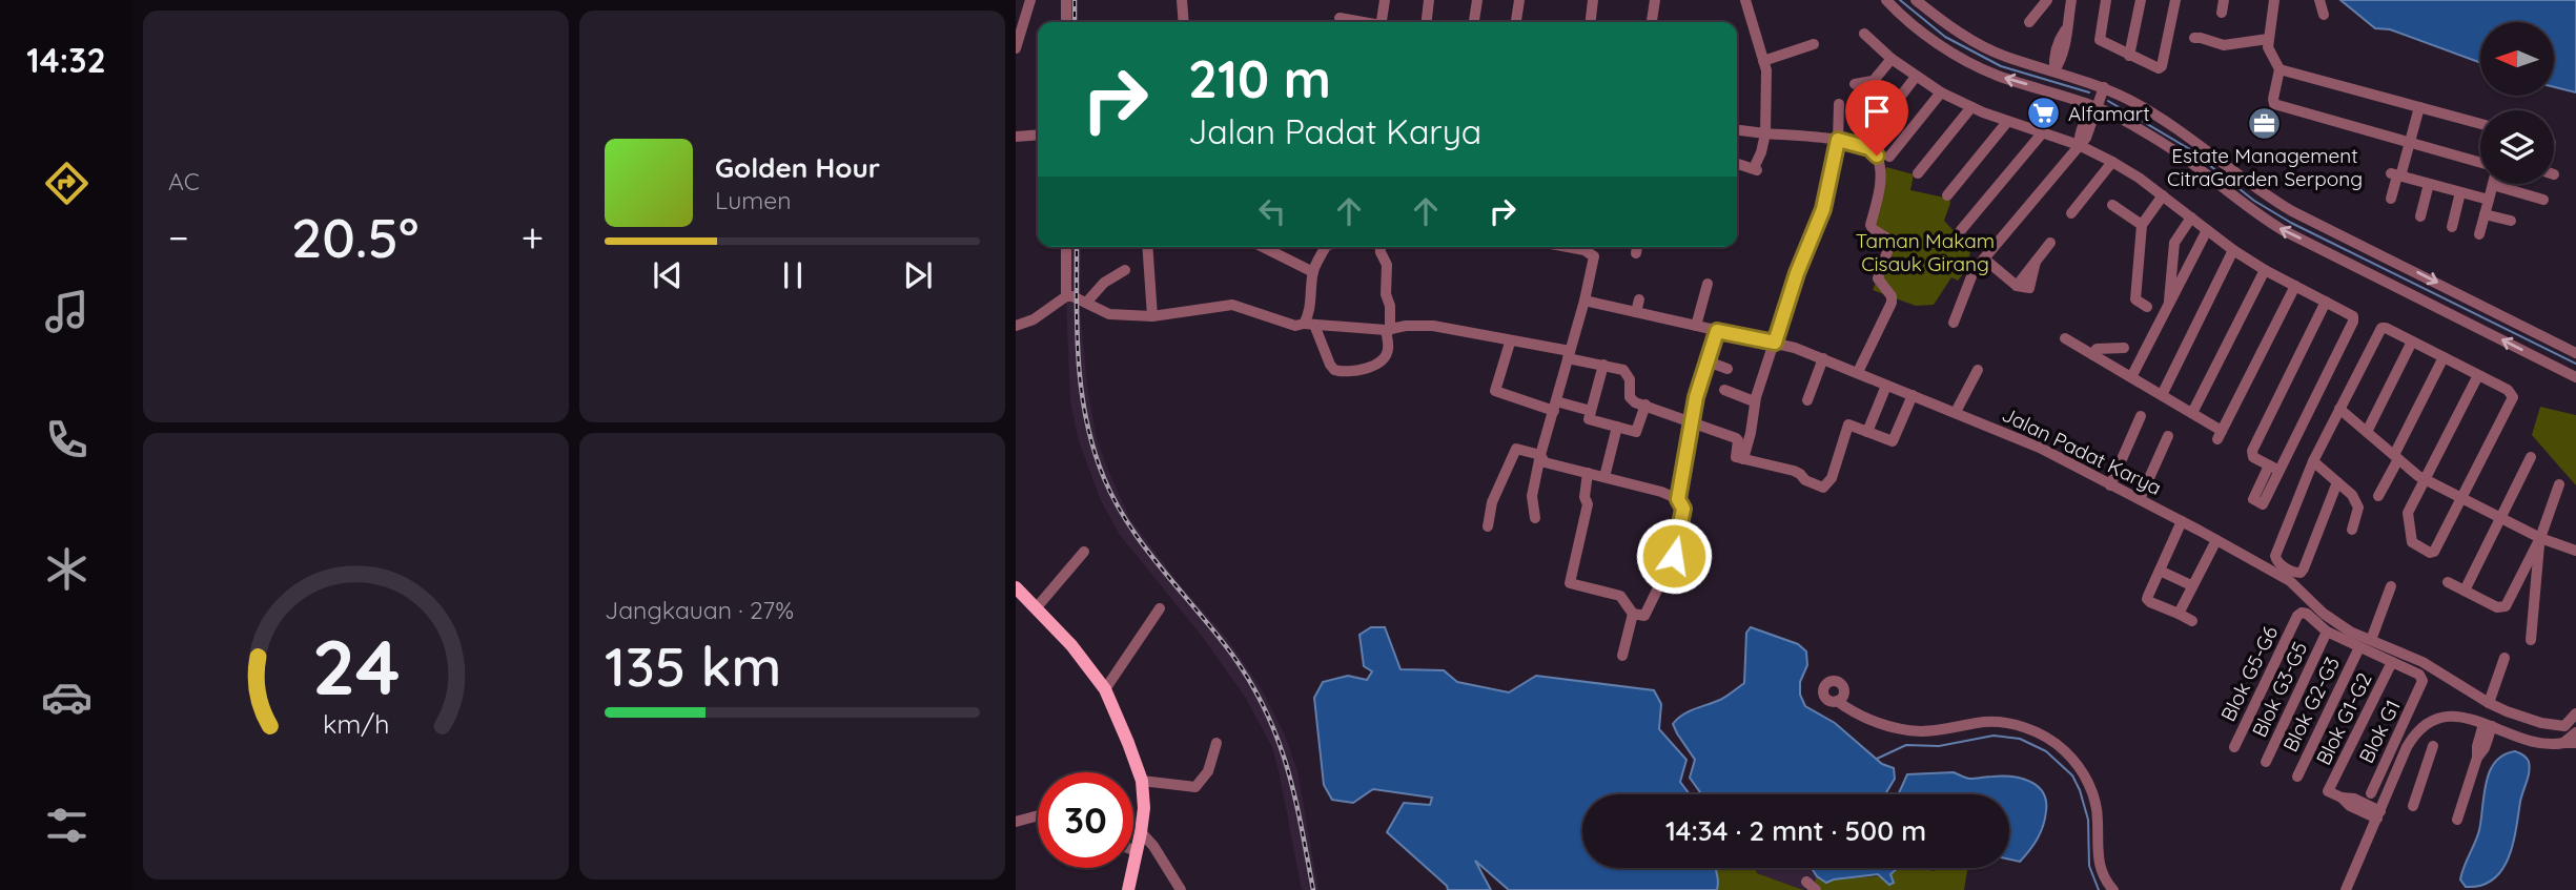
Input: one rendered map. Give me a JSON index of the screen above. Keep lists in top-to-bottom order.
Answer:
{
  "streets": {
    "street": [
      "Jalan Padat Karya",
      "Blok G5-G6",
      "Blok G3-G5",
      "Blok G2-G3",
      "Blok G1-G2",
      "Blok G1"
    ]
  },
  "crossings": [
    ["Blok G5-G6", "Blok G3-G5"],
    ["Blok G1-G2", "Blok G1"]
  ],
  "parks": ["Taman Makam Cisauk Girang"],
  "places": {
    "supermarket": ["Alfamart"],
    "office": ["Estate Management CitraGarden Serpong"]
  },
  "north": "left",
  "page": {
    "tabs": "14:32",
    "tile": [
      "AC",
      ["Jangkauan · 27%", "135 km"]
    ],
    "turn": ["210 m", "Jalan Padat Karya"],
    "song": ["Golden Hour", "Lumen"],
    "heat": ["−", "20.5°", "+"],
    "limit": "30",
    "trip": "14:34 · 2 mnt · 500 m",
    "gauge": ["24", "km/h"]
  }
}
